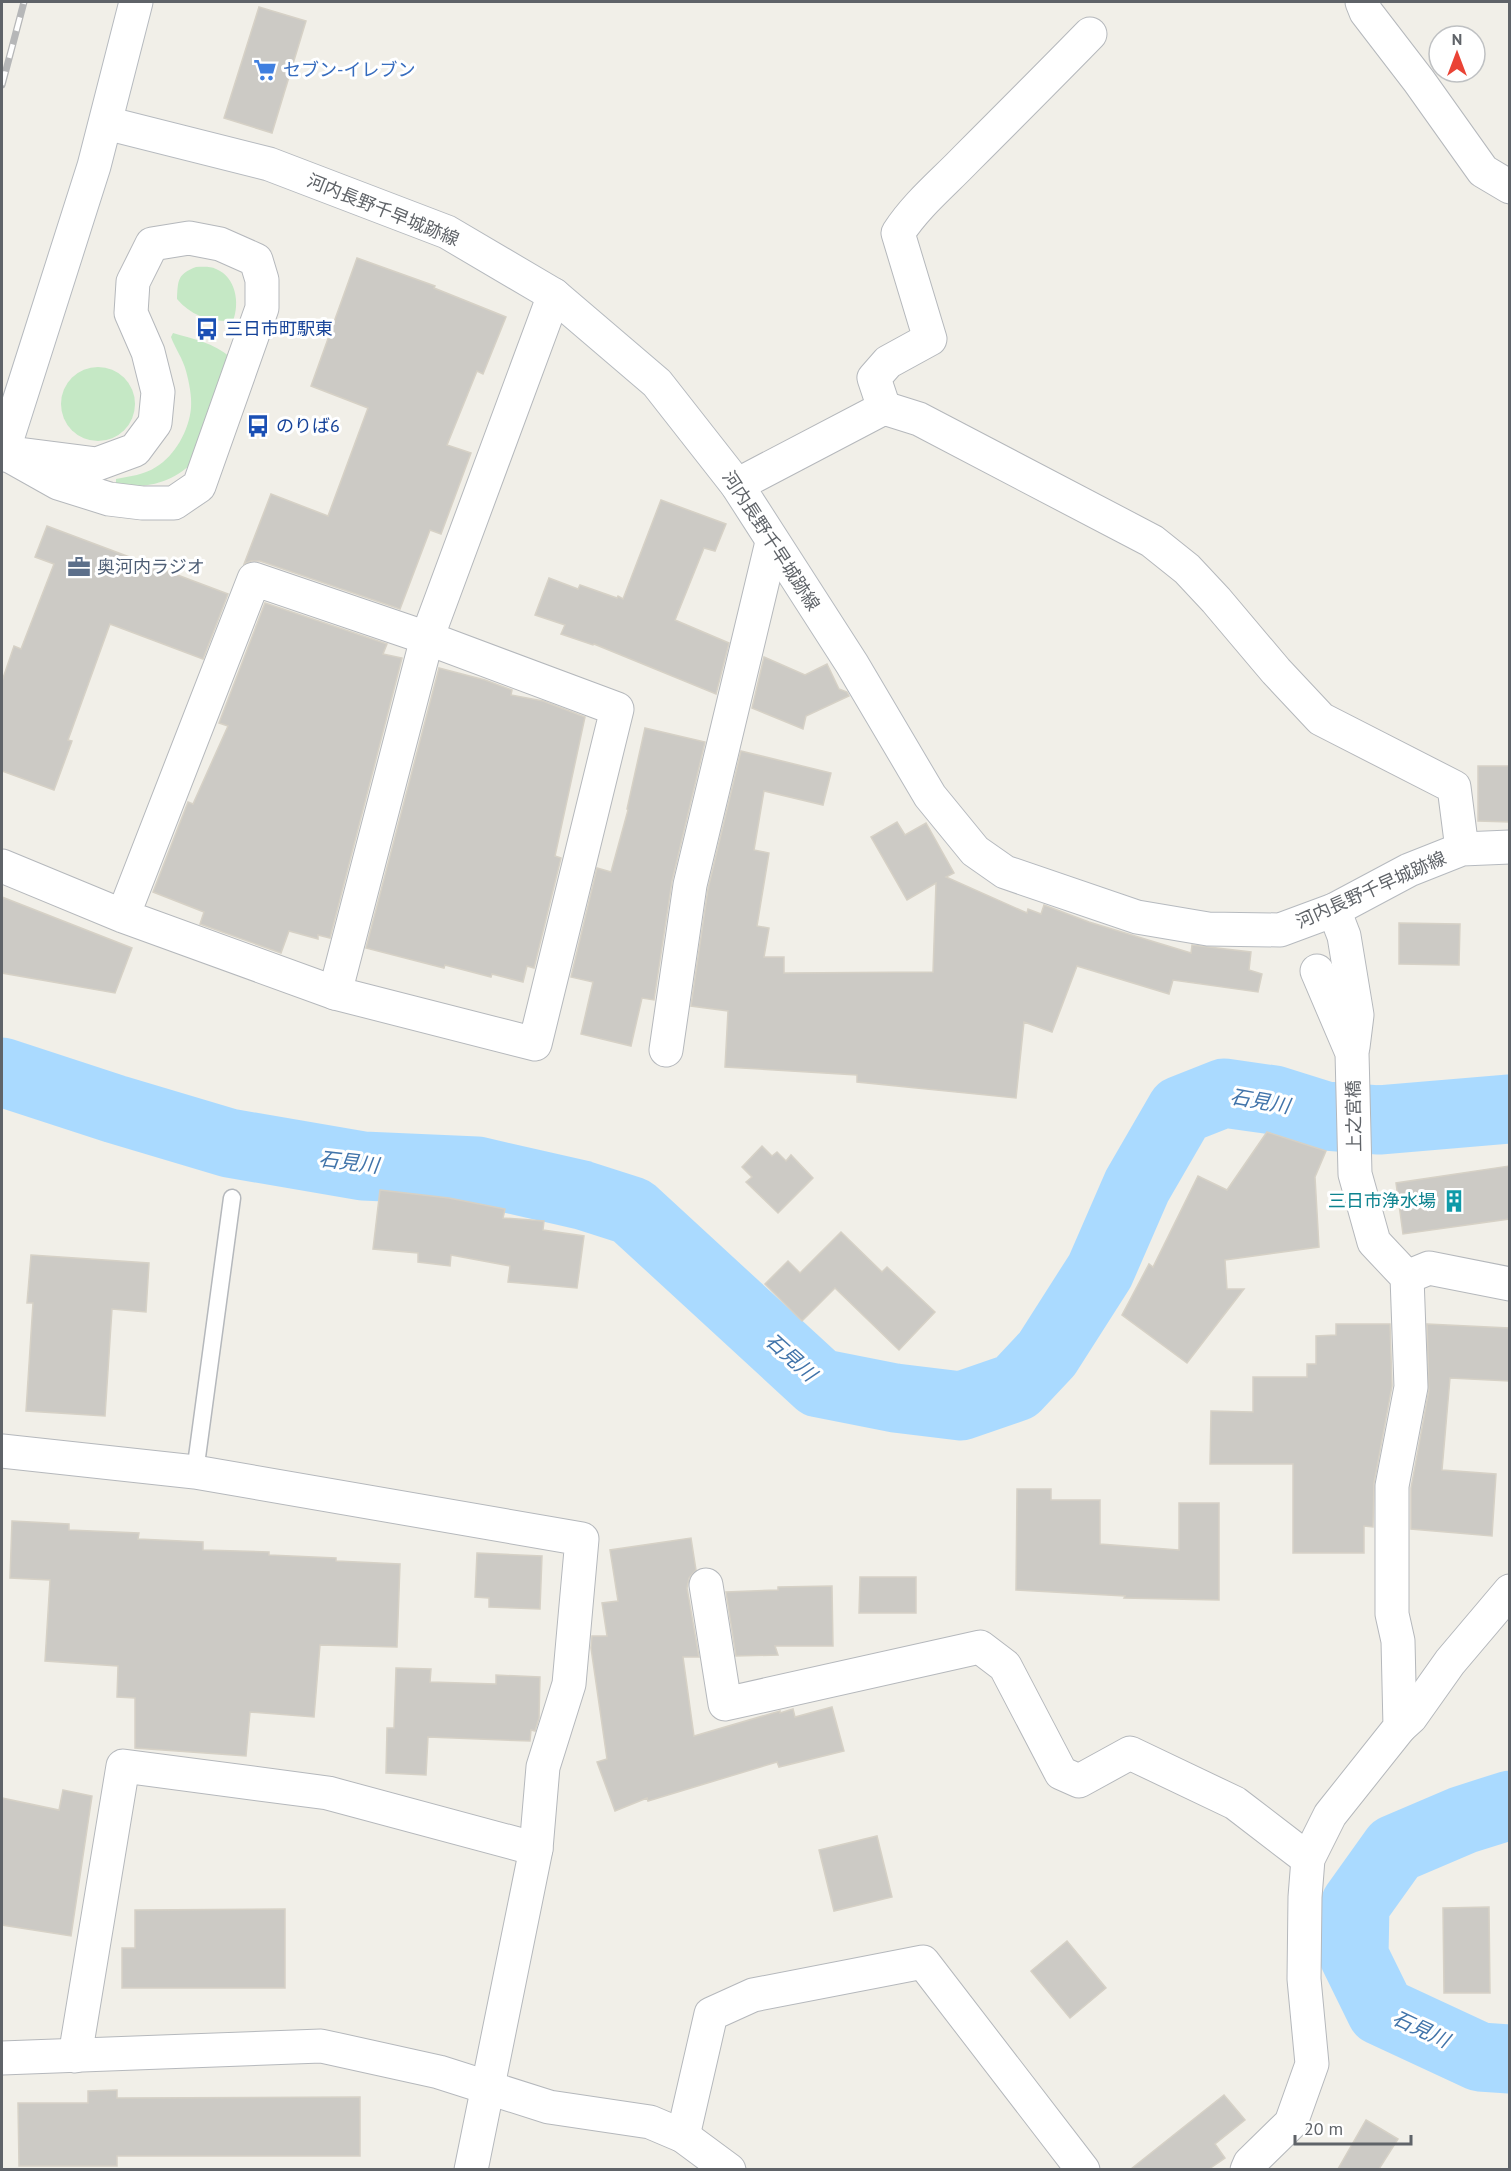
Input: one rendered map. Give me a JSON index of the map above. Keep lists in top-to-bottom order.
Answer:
{
  "streets": {
    "street": ["河内長野千早城跡線", "上之宮橋"]
  },
  "water": ["石見川"],
  "places": {
    "supermarket": ["セブン-イレブン"],
    "bus stop": ["三日市町駅東", "のりば6"],
    "office": ["奥河内ラジオ"],
    "building": ["三日市浄水場"]
  },
  "scale_bar": "20 m",
  "north": "top"
}
